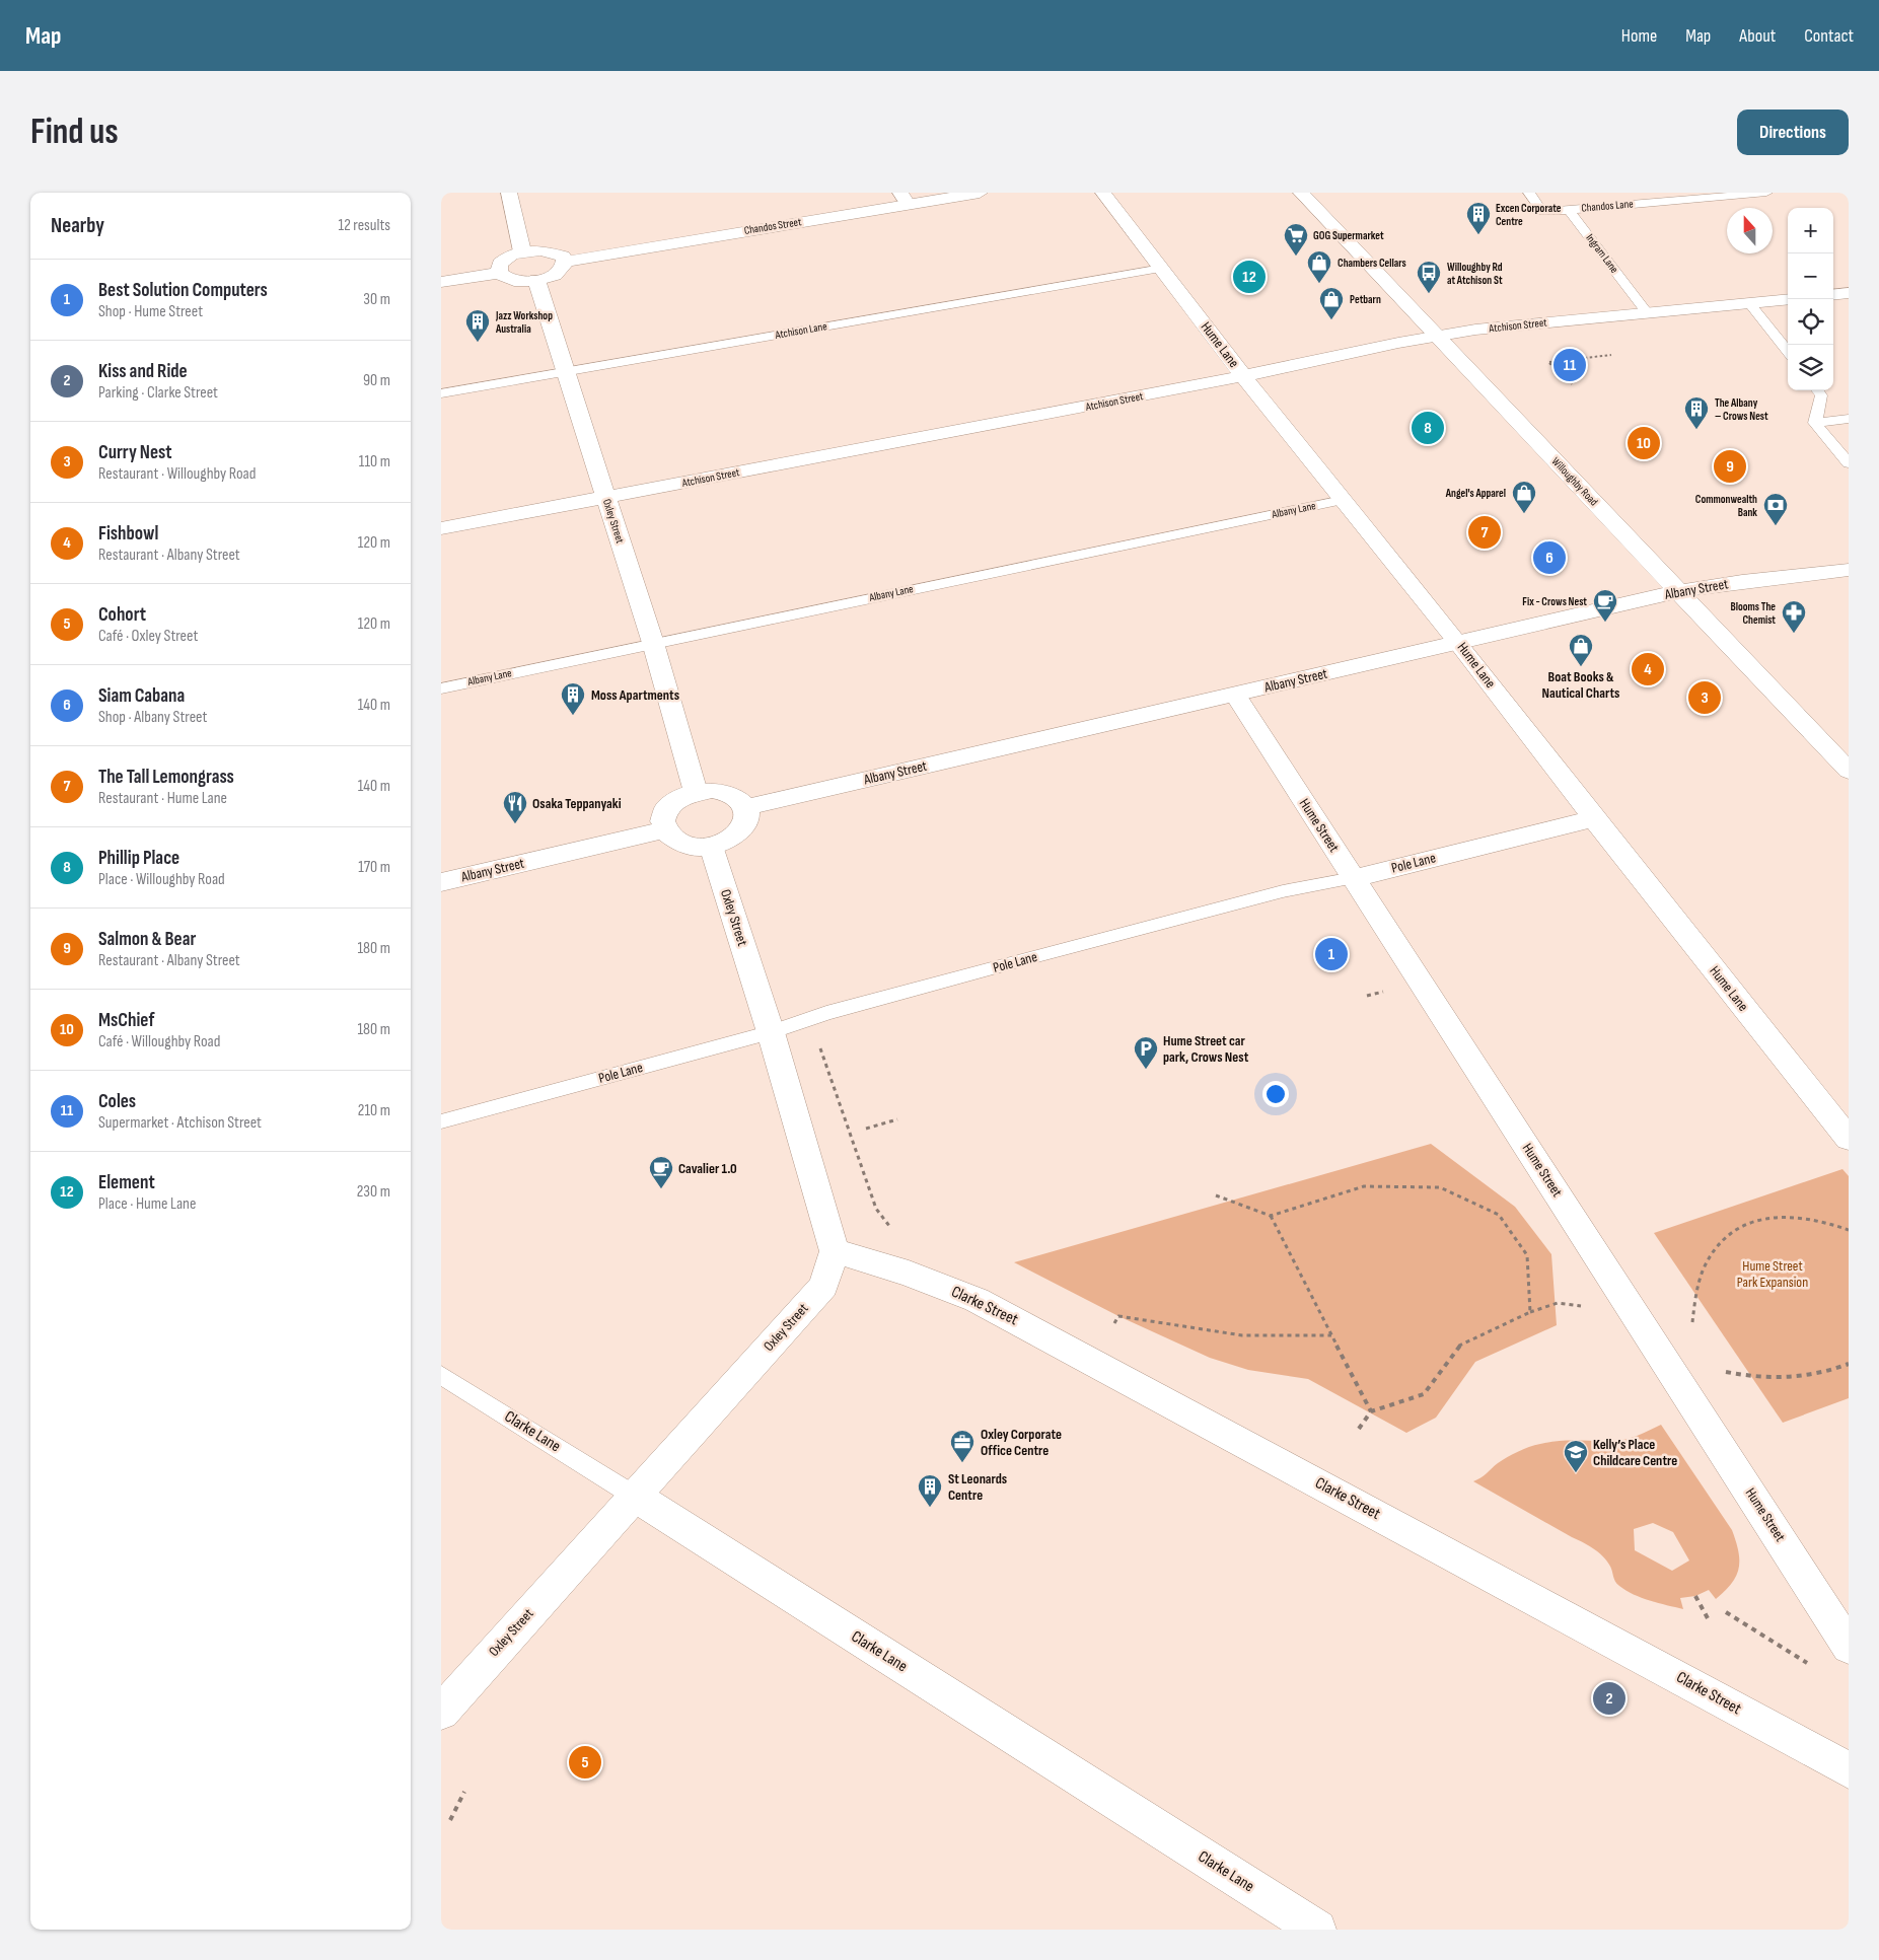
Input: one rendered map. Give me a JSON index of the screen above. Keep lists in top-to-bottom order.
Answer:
{
  "streets": {
    "street": [
      "Chandos Street",
      "Atchison Street",
      "Hume Lane",
      "Willoughby Road",
      "Oxley Street",
      "Albany Street",
      "Hume Street",
      "Pole Lane",
      "Clarke Street",
      "Clarke Lane"
    ],
    "lane": [
      "Chandos Lane",
      "Ingram Lane",
      "Atchison Lane",
      "Albany Lane"
    ]
  },
  "crossings": [
    ["Chandos Lane", "Ingram Lane"],
    ["Ingram Lane", "Atchison Street"],
    ["Atchison Street", "Hume Lane"],
    ["Atchison Street", "Willoughby Road"],
    ["Atchison Street", "Oxley Street"],
    ["Atchison Lane", "Hume Lane"],
    ["Atchison Lane", "Oxley Street"],
    ["Hume Lane", "Albany Lane"],
    ["Hume Lane", "Albany Street"],
    ["Hume Lane", "Pole Lane"],
    ["Willoughby Road", "Albany Street"],
    ["Albany Lane", "Oxley Street"],
    ["Oxley Street", "Albany Street"],
    ["Oxley Street", "Pole Lane"],
    ["Oxley Street", "Clarke Street"],
    ["Oxley Street", "Clarke Lane"],
    ["Albany Street", "Hume Street"],
    ["Hume Street", "Pole Lane"]
  ],
  "parks": ["Hume Street Park Expansion"],
  "places": {
    "building": [
      "Excen Corporate Centre",
      "Jazz Workshop Australia",
      "The Albany – Crows Nest",
      "Moss Apartments",
      "St Leonards Centre"
    ],
    "supermarket": ["GOG Supermarket"],
    "shop": [
      "Chambers Cellars",
      "Petbarn",
      "Angel's Apparel",
      "Boat Books & Nautical Charts"
    ],
    "bus stop": ["Willoughby Rd at Atchison St"],
    "bank": ["Commonwealth Bank"],
    "cafe": ["Fix - Crows Nest", "Cavalier 1.0"],
    "pharmacy": ["Blooms The Chemist"],
    "restaurant": ["Osaka Teppanyaki"],
    "parking": ["Hume Street car park, Crows Nest"],
    "office": ["Oxley Corporate Office Centre"],
    "school or university": ["Kelly’s Place Childcare Centre"]
  },
  "north": "top",
  "page": {
    "header": "Map",
    "nav": [
      "Home",
      "Map",
      "About",
      "Contact"
    ],
    "buttons": "Directions",
    "title": "Find us",
    "heading": ["Nearby", "12 results"],
    "map_buttons": ["+", "−"],
    "list": [
      {
        "mark": "1",
        "name": "Best Solution Computers",
        "note": "Shop · Hume Street",
        "value": "30 m"
      },
      {
        "mark": "2",
        "name": "Kiss and Ride",
        "note": "Parking · Clarke Street",
        "value": "90 m"
      },
      {
        "mark": "3",
        "name": "Curry Nest",
        "note": "Restaurant · Willoughby Road",
        "value": "110 m"
      },
      {
        "mark": "4",
        "name": "Fishbowl",
        "note": "Restaurant · Albany Street",
        "value": "120 m"
      },
      {
        "mark": "5",
        "name": "Cohort",
        "note": "Café · Oxley Street",
        "value": "120 m"
      },
      {
        "mark": "6",
        "name": "Siam Cabana",
        "note": "Shop · Albany Street",
        "value": "140 m"
      },
      {
        "mark": "7",
        "name": "The Tall Lemongrass",
        "note": "Restaurant · Hume Lane",
        "value": "140 m"
      },
      {
        "mark": "8",
        "name": "Phillip Place",
        "note": "Place · Willoughby Road",
        "value": "170 m"
      },
      {
        "mark": "9",
        "name": "Salmon & Bear",
        "note": "Restaurant · Albany Street",
        "value": "180 m"
      },
      {
        "mark": "10",
        "name": "MsChief",
        "note": "Café · Willoughby Road",
        "value": "180 m"
      },
      {
        "mark": "11",
        "name": "Coles",
        "note": "Supermarket · Atchison Street",
        "value": "210 m"
      },
      {
        "mark": "12",
        "name": "Element",
        "note": "Place · Hume Lane",
        "value": "230 m"
      }
    ],
    "pins": [
      "12",
      "11",
      "8",
      "10",
      "9",
      "7",
      "6",
      "4",
      "3",
      "1",
      "2",
      "5"
    ]
  }
}
